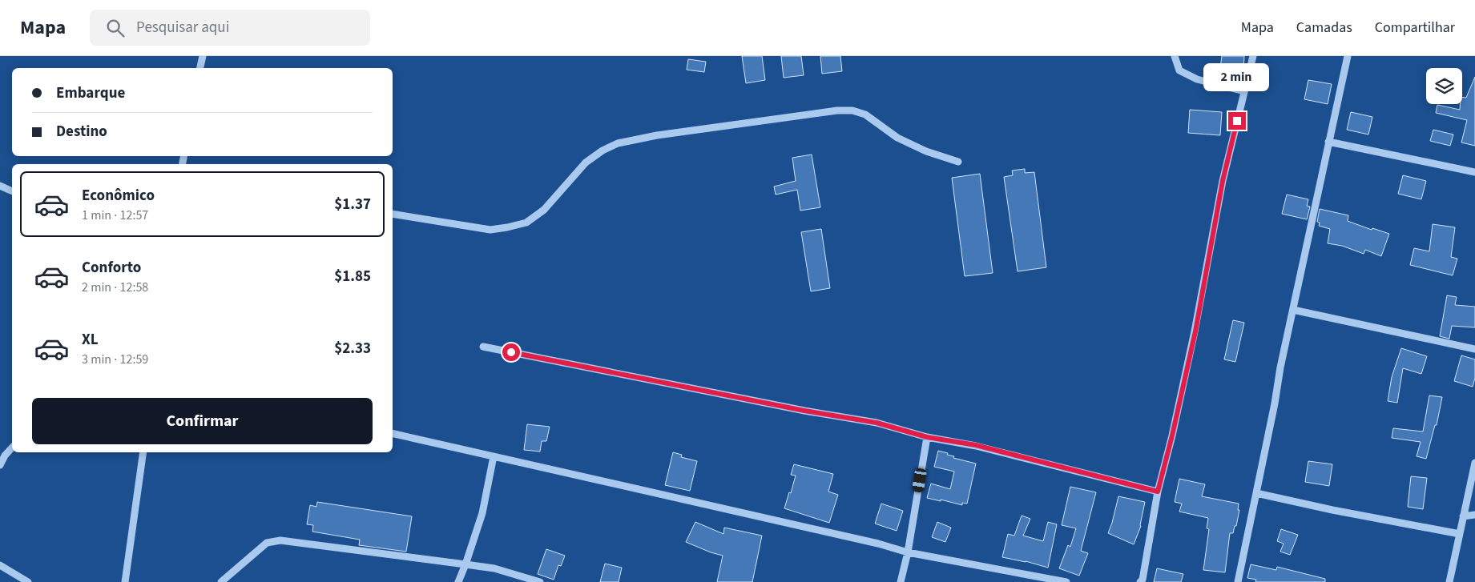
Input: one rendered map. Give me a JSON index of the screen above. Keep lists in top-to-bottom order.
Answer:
{
  "page": {
    "header": "Mapa",
    "search": "Pesquisar aqui",
    "nav": ["Mapa", "Camadas", "Compartilhar"],
    "bubble": "2 min",
    "banner": ["Embarque", "Destino"],
    "list": [
      {
        "name": "Econômico",
        "note": "1 min · 12:57",
        "value": "$1.37"
      },
      {
        "name": "Conforto",
        "note": "2 min · 12:58",
        "value": "$1.85"
      },
      {
        "name": "XL",
        "note": "3 min · 12:59",
        "value": "$2.33"
      }
    ],
    "buttons": "Confirmar"
  }
}
